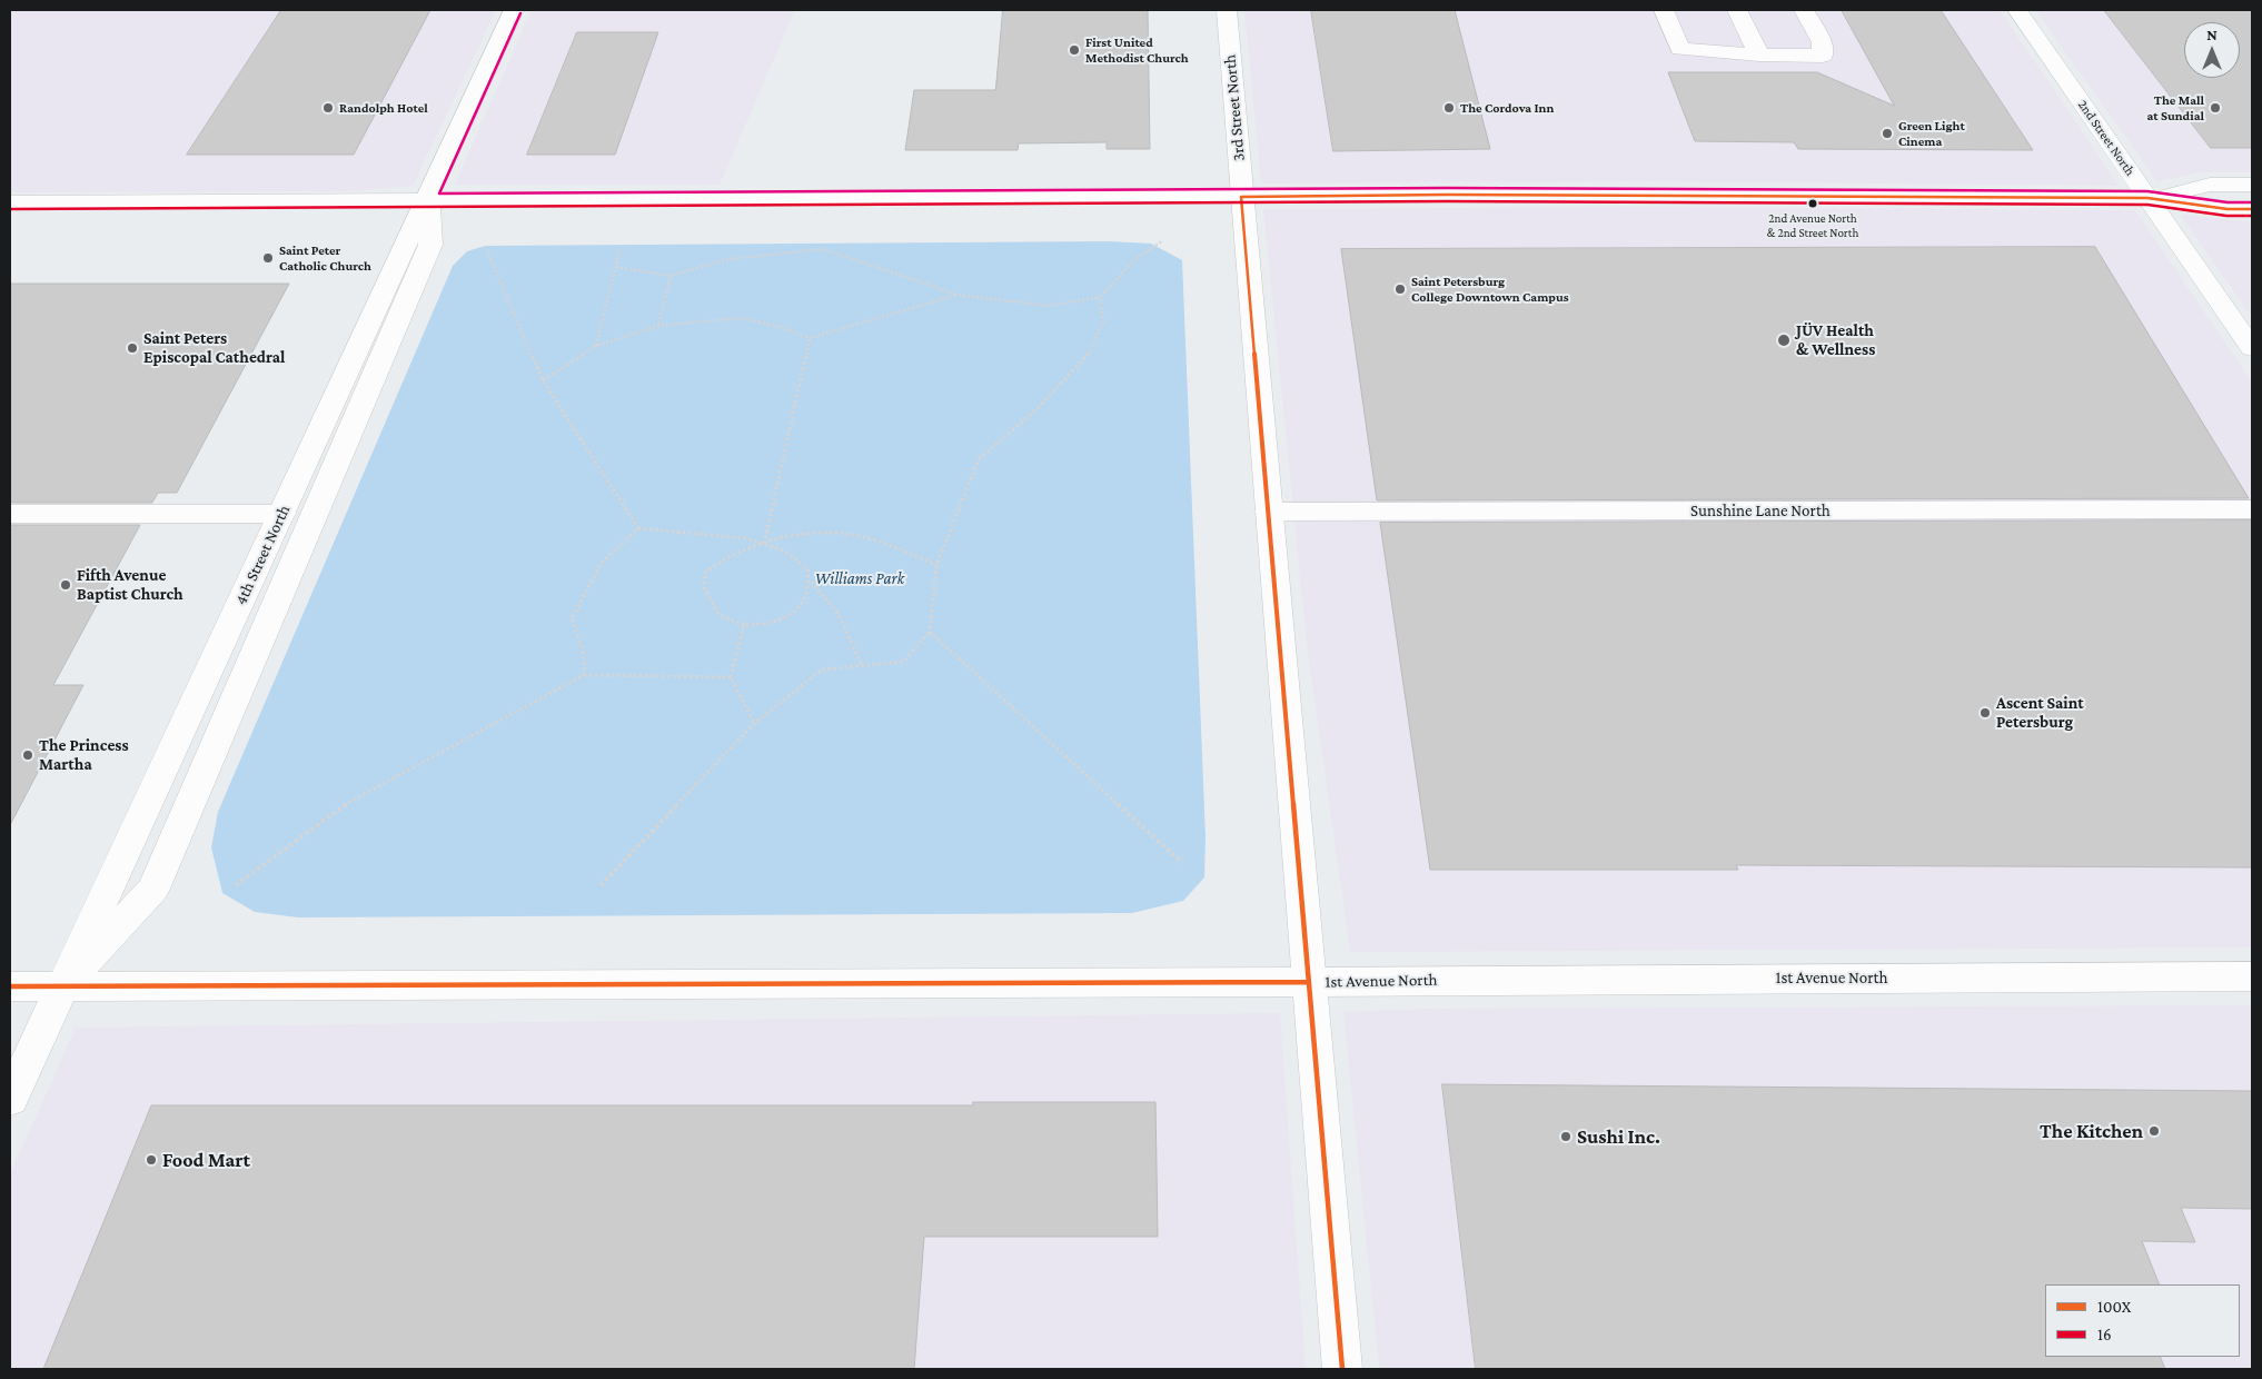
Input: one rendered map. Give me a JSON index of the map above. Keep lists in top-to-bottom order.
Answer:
{
  "streets": {
    "main road": [
      "3rd Street North",
      "2nd Street North",
      "Sunshine Lane North",
      "4th Street North",
      "1st Avenue North"
    ]
  },
  "crossings": [
    ["3rd Street North", "Sunshine Lane North"],
    ["3rd Street North", "1st Avenue North"],
    ["4th Street North", "1st Avenue North"]
  ],
  "parks": ["Williams Park"],
  "places": [
    "First United Methodist Church",
    "Randolph Hotel",
    "The Cordova Inn",
    "The Mall at Sundial",
    "Green Light Cinema",
    "2nd Avenue North & 2nd Street North",
    "Saint Peter Catholic Church",
    "Saint Petersburg College Downtown Campus",
    "JÜV Health & Wellness",
    "Saint Peters Episcopal Cathedral",
    "Fifth Avenue Baptist Church",
    "Ascent Saint Petersburg",
    "The Princess Martha",
    "The Kitchen",
    "Sushi Inc.",
    "Food Mart"
  ],
  "lines": ["transit line 100X", "transit line 16"],
  "legend": ["100X", "16"],
  "north": "top"
}
